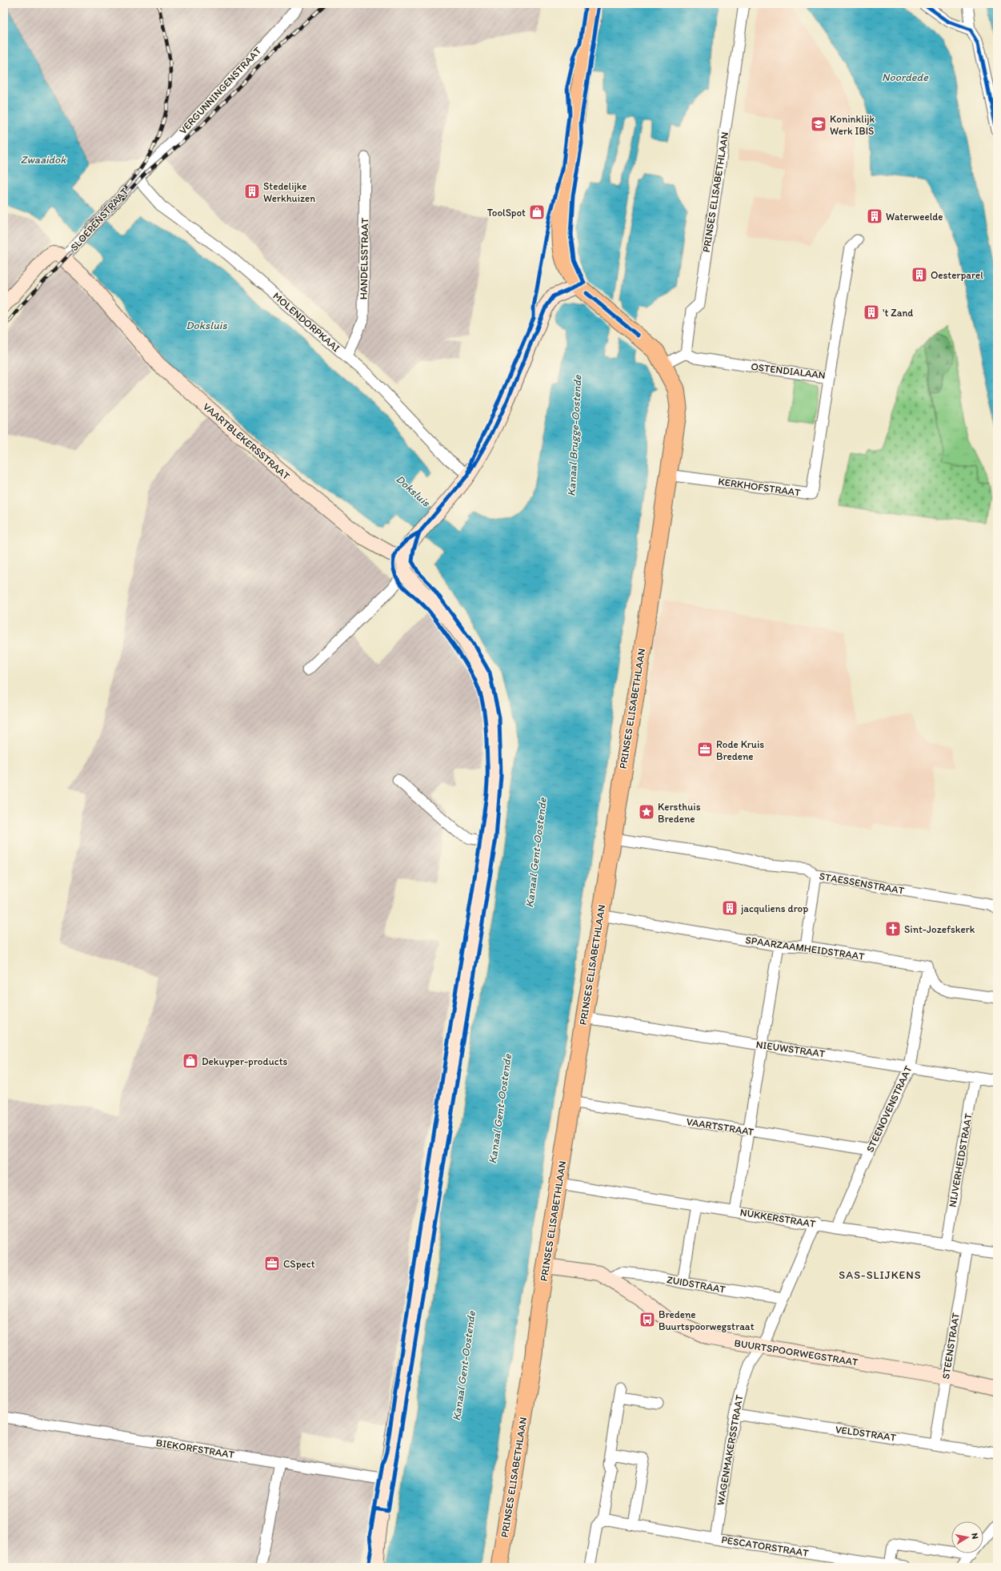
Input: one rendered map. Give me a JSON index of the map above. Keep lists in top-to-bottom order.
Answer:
{
  "streets": {
    "main road": ["PRINSES ELISABETHLAAN"],
    "street": [
      "VERGUNNINGENSTRAAT",
      "SLOEPENSTRAAT",
      "HANDELSSTRAAT",
      "MOLENDORPKAAI",
      "OSTENDIALAAN",
      "VAARTBLEKERSSTRAAT",
      "KERKHOFSTRAAT",
      "STAESSENSTRAAT",
      "SPAARZAAMHEIDSTRAAT",
      "NIEUWSTRAAT",
      "STEENOVENSTRAAT",
      "VAARTSTRAAT",
      "NIJVERHEIDSTRAAT",
      "NUKKERSTRAAT",
      "ZUIDSTRAAT",
      "STEENSTRAAT",
      "BUURTSPOORWEGSTRAAT",
      "VELDSTRAAT",
      "BIEKORFSTRAAT",
      "WAGENMAKERSSTRAAT",
      "PESCATORSTRAAT"
    ]
  },
  "crossings": [
    ["VERGUNNINGENSTRAAT", "SLOEPENSTRAAT"],
    ["VERGUNNINGENSTRAAT", "MOLENDORPKAAI"],
    ["PRINSES ELISABETHLAAN", "OSTENDIALAAN"],
    ["PRINSES ELISABETHLAAN", "KERKHOFSTRAAT"],
    ["PRINSES ELISABETHLAAN", "STAESSENSTRAAT"],
    ["PRINSES ELISABETHLAAN", "SPAARZAAMHEIDSTRAAT"],
    ["PRINSES ELISABETHLAAN", "NIEUWSTRAAT"],
    ["PRINSES ELISABETHLAAN", "VAARTSTRAAT"],
    ["PRINSES ELISABETHLAAN", "NUKKERSTRAAT"],
    ["PRINSES ELISABETHLAAN", "BUURTSPOORWEGSTRAAT"],
    ["SLOEPENSTRAAT", "MOLENDORPKAAI"],
    ["SLOEPENSTRAAT", "VAARTBLEKERSSTRAAT"],
    ["HANDELSSTRAAT", "MOLENDORPKAAI"],
    ["OSTENDIALAAN", "KERKHOFSTRAAT"],
    ["SPAARZAAMHEIDSTRAAT", "STEENOVENSTRAAT"],
    ["NIEUWSTRAAT", "STEENOVENSTRAAT"],
    ["NIEUWSTRAAT", "NIJVERHEIDSTRAAT"],
    ["STEENOVENSTRAAT", "VAARTSTRAAT"],
    ["STEENOVENSTRAAT", "NUKKERSTRAAT"],
    ["NIJVERHEIDSTRAAT", "NUKKERSTRAAT"],
    ["NUKKERSTRAAT", "STEENSTRAAT"],
    ["NUKKERSTRAAT", "WAGENMAKERSSTRAAT"],
    ["ZUIDSTRAAT", "BUURTSPOORWEGSTRAAT"],
    ["ZUIDSTRAAT", "WAGENMAKERSSTRAAT"],
    ["STEENSTRAAT", "BUURTSPOORWEGSTRAAT"],
    ["STEENSTRAAT", "VELDSTRAAT"],
    ["BUURTSPOORWEGSTRAAT", "WAGENMAKERSSTRAAT"],
    ["VELDSTRAAT", "WAGENMAKERSSTRAAT"],
    ["WAGENMAKERSSTRAAT", "PESCATORSTRAAT"]
  ],
  "districts": ["SAS-SLIJKENS"],
  "water": [
    "Noordede",
    "Zwaaidok",
    "Doksluis",
    "Kanaal Brugge-Oostende",
    "Kanaal Gent-Oostende"
  ],
  "places": {
    "school or university": ["Koninklijk Werk IBIS"],
    "building": [
      "Stedelijke Werkhuizen",
      "Waterweelde",
      "Oesterparel",
      "'t Zand",
      "jacquliens drop"
    ],
    "shop": ["ToolSpot", "Dekuyper-products"],
    "office": ["Rode Kruis Bredene", "CSpect"],
    "place": ["Kersthuis Bredene"],
    "church": ["Sint-Jozefskerk"],
    "bus stop": ["Bredene Buurtspoorwegstraat"]
  },
  "north": "right"
}
